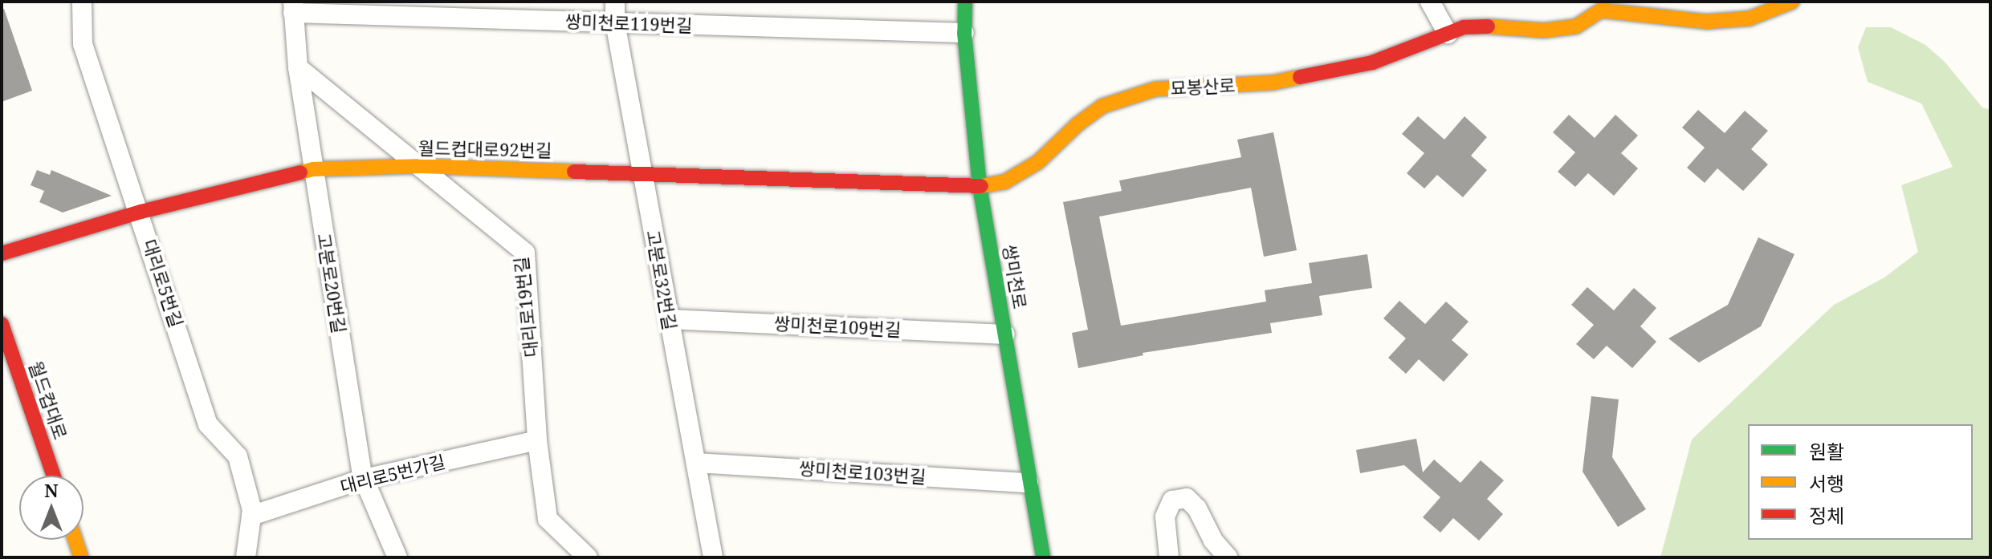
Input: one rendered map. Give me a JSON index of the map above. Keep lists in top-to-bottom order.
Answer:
{
  "streets": {
    "street": [
      "쌍미천로119번길",
      "묘봉산로",
      "월드컵대로92번길",
      "쌍미천로",
      "고분로32번길",
      "대리로5번길",
      "고분로20번길",
      "대리로19번길",
      "쌍미천로109번길",
      "월드컵대로",
      "쌍미천로103번길",
      "대리로5번가길"
    ]
  },
  "crossings": [
    ["쌍미천로119번길", "쌍미천로"],
    ["쌍미천로119번길", "고분로32번길"],
    ["쌍미천로119번길", "고분로20번길"],
    ["묘봉산로", "월드컵대로92번길"],
    ["묘봉산로", "쌍미천로"],
    ["월드컵대로92번길", "쌍미천로"],
    ["월드컵대로92번길", "고분로32번길"],
    ["월드컵대로92번길", "대리로5번길"],
    ["월드컵대로92번길", "고분로20번길"],
    ["월드컵대로92번길", "대리로19번길"],
    ["쌍미천로", "쌍미천로109번길"],
    ["쌍미천로", "쌍미천로103번길"],
    ["고분로32번길", "쌍미천로109번길"],
    ["고분로32번길", "쌍미천로103번길"],
    ["대리로5번길", "대리로5번가길"],
    ["고분로20번길", "대리로19번길"],
    ["고분로20번길", "대리로5번가길"],
    ["대리로19번길", "대리로5번가길"]
  ],
  "legend": ["원활", "서행", "정체"],
  "north": "top"
}
